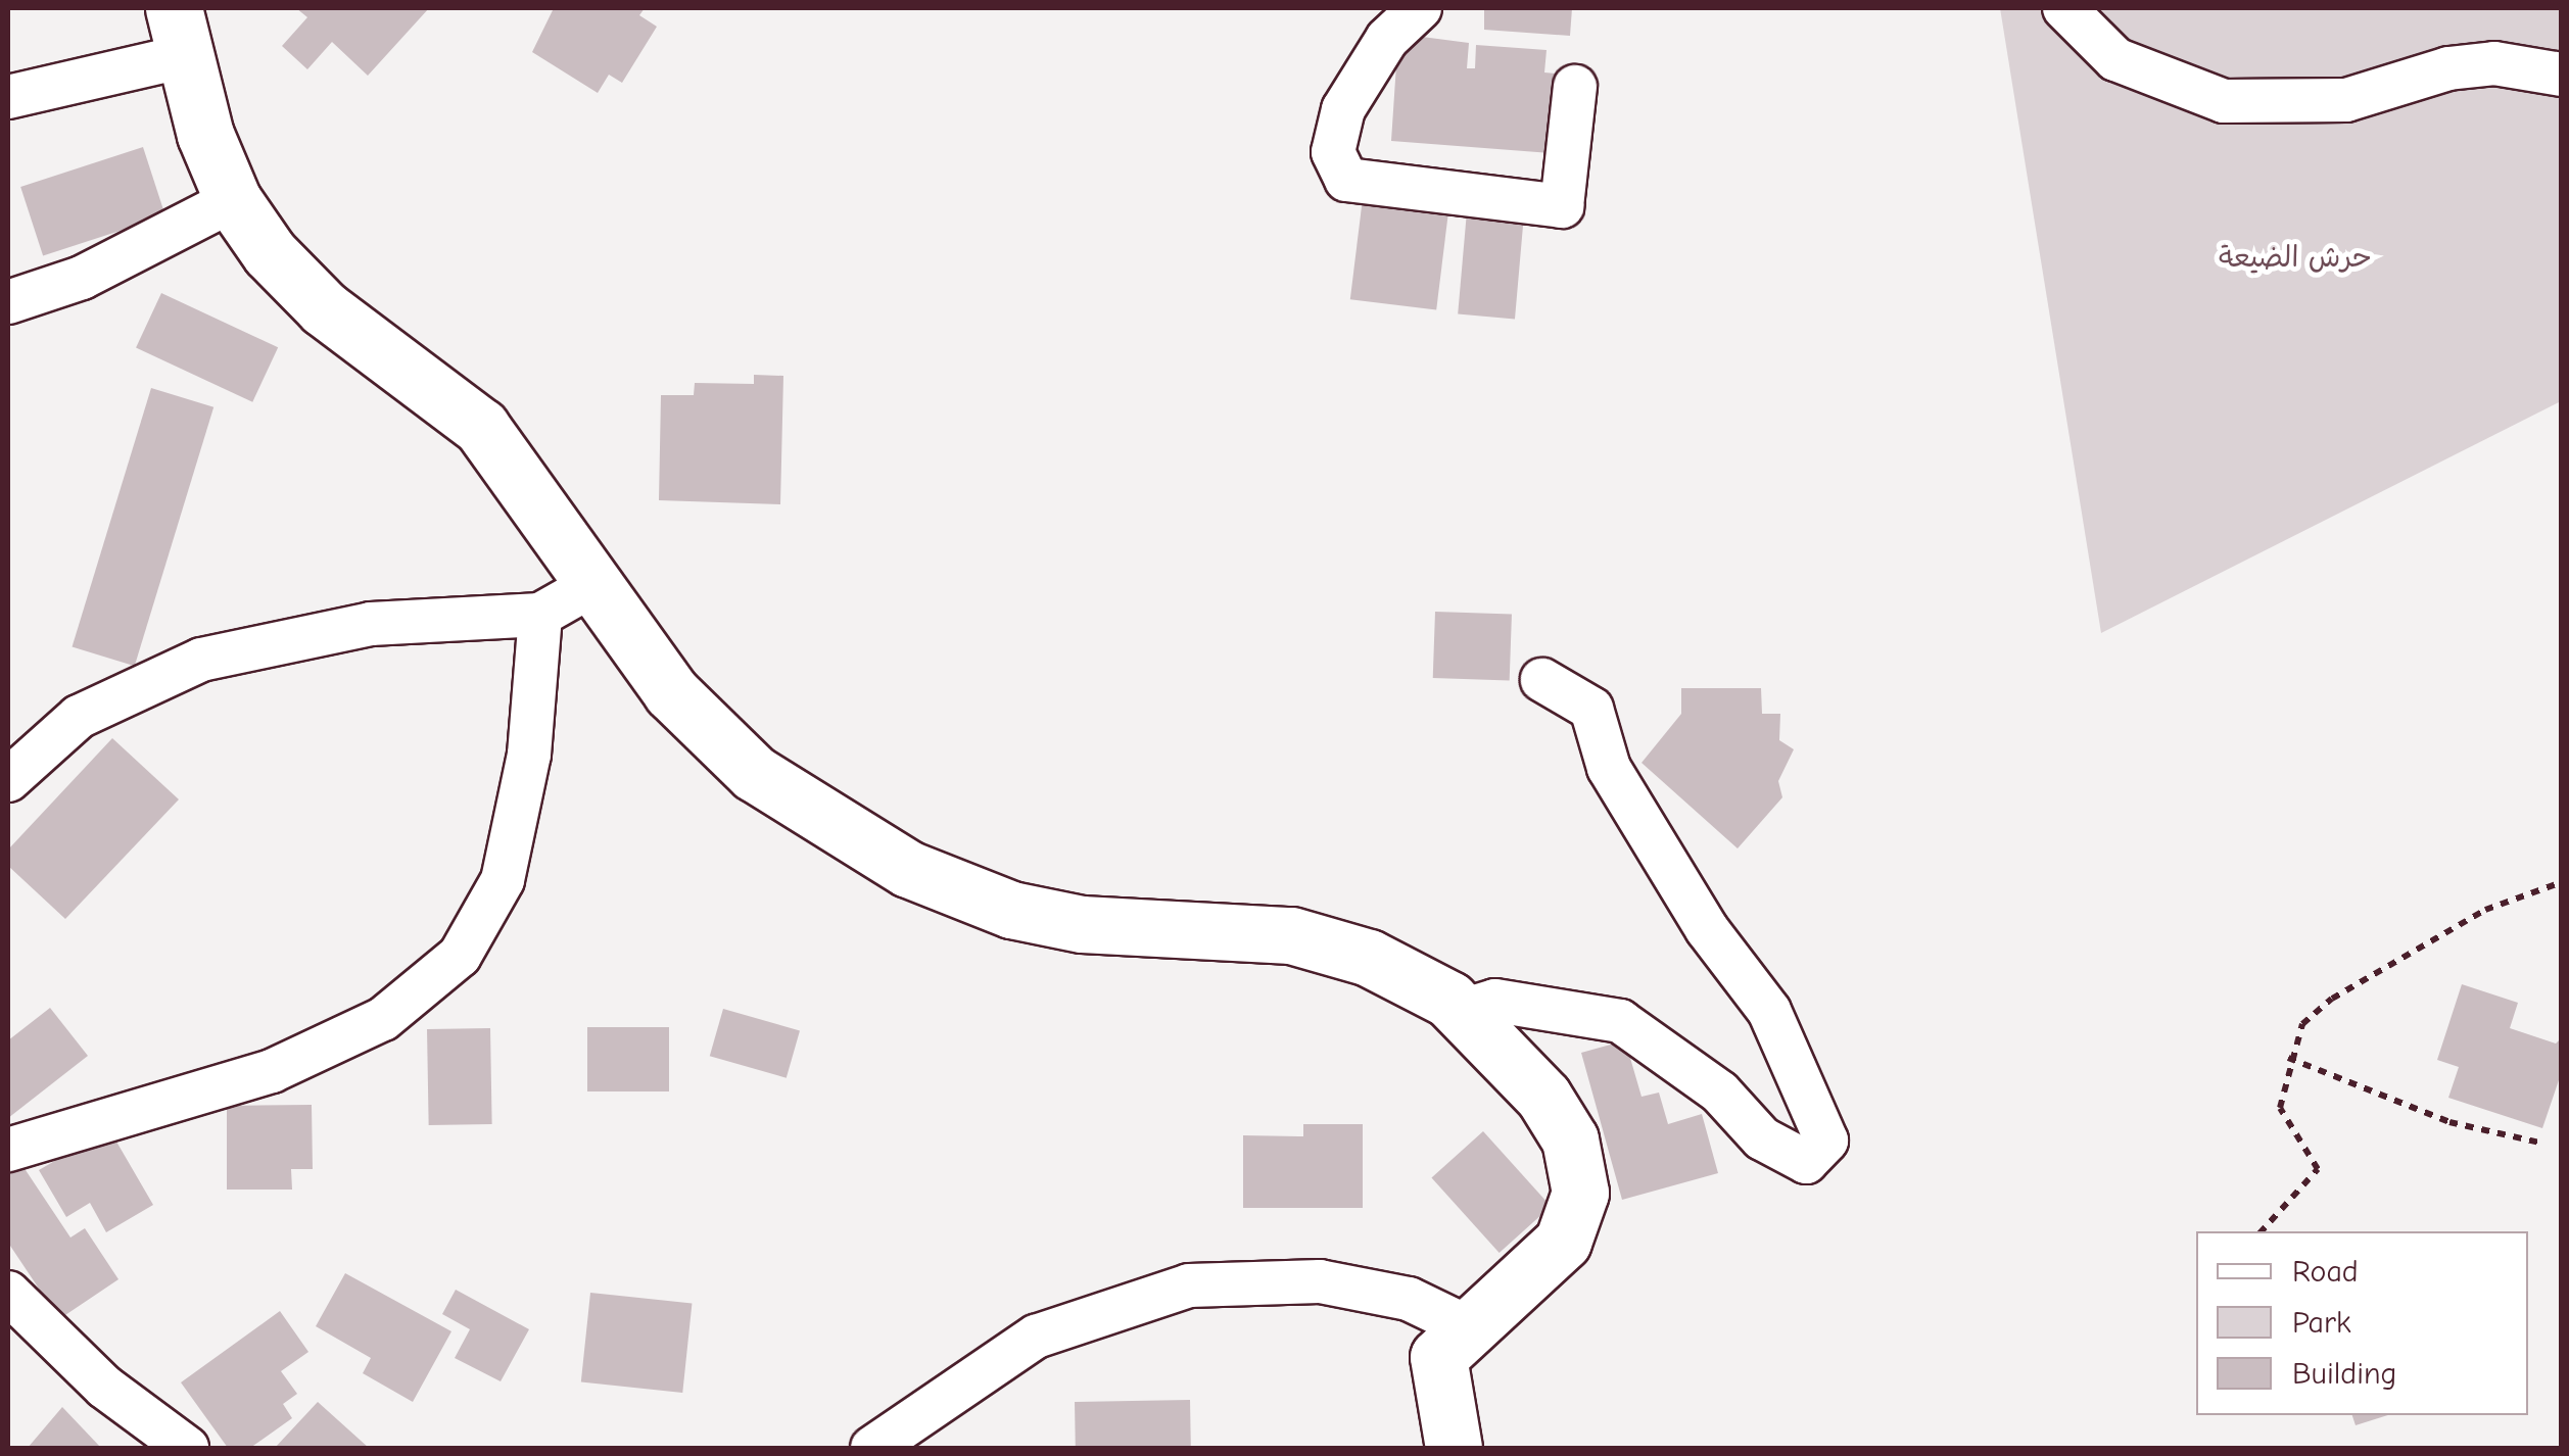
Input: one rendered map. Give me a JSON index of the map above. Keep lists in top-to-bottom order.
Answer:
{
  "parks": ["حرش الضيعة"],
  "legend": ["Road", "Park", "Building"]
}
